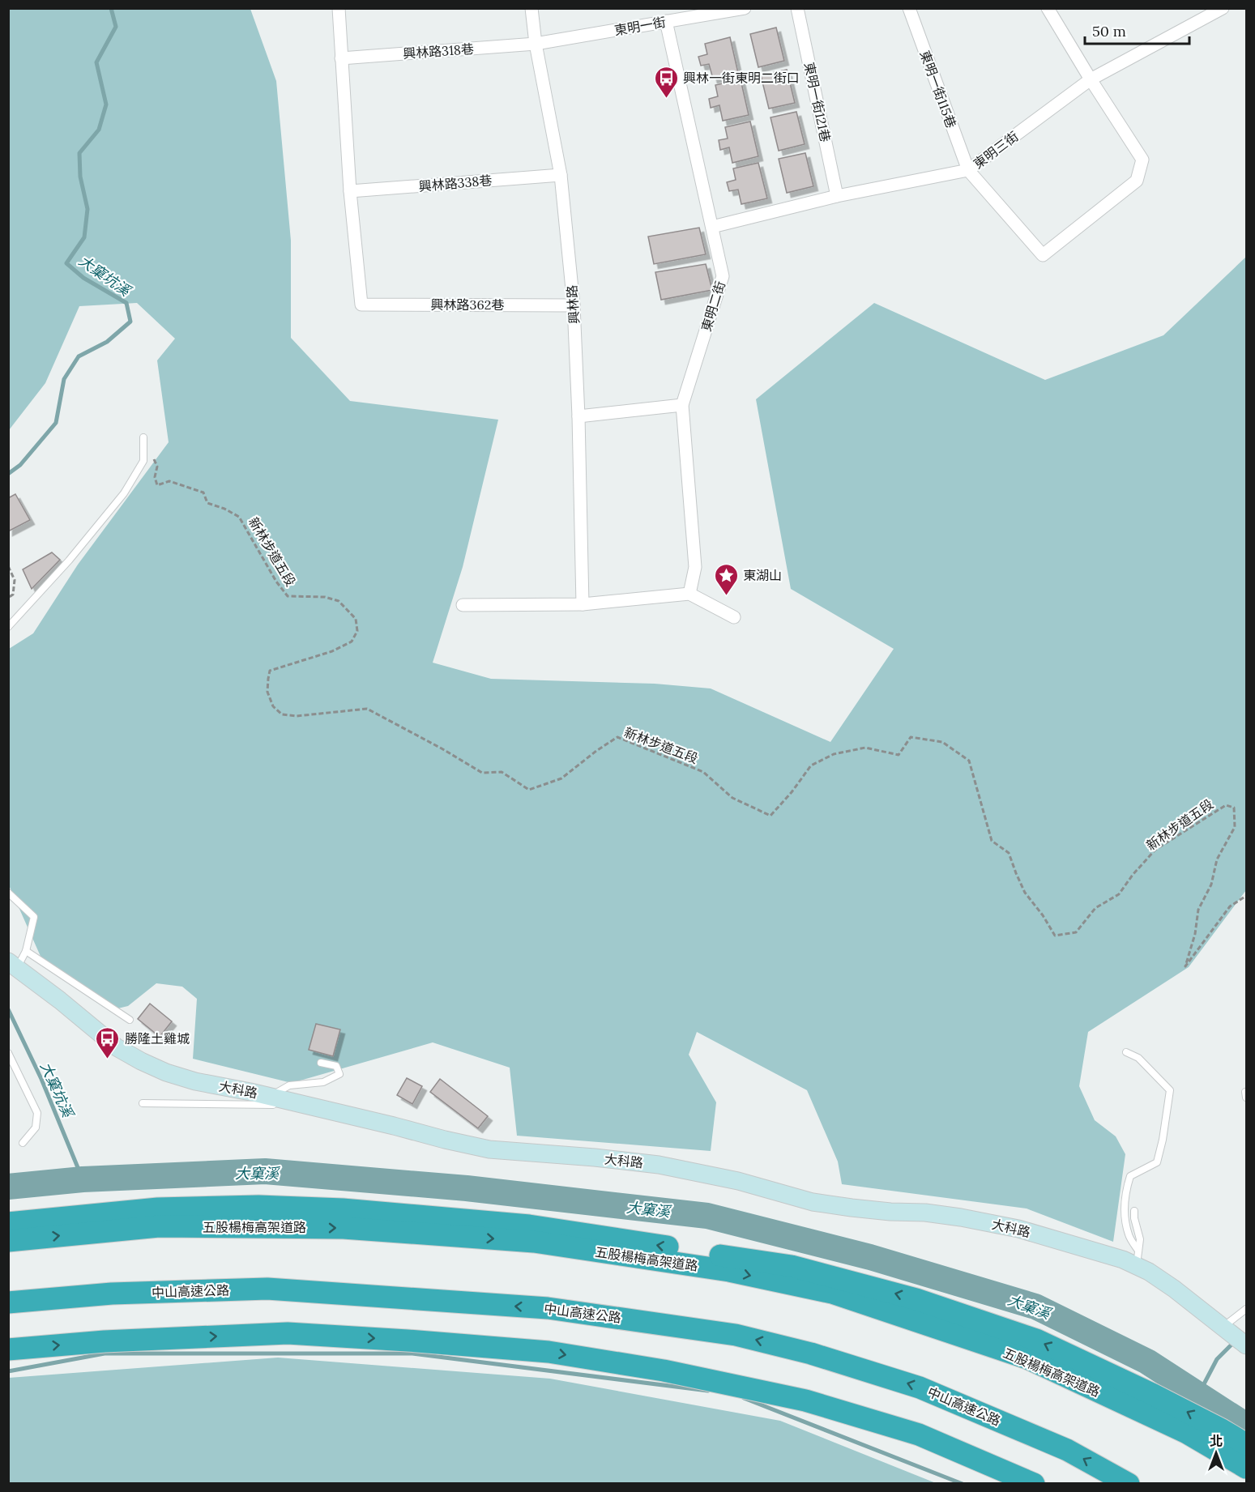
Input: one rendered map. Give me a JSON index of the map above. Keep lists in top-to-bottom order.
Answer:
{
  "streets": {
    "highway": ["五股楊梅高架道路", "中山高速公路"],
    "street": [
      "東明一街",
      "興林路318巷",
      "東明一街115巷",
      "東明一街121巷",
      "東明三街",
      "興林路338巷",
      "興林路362巷",
      "興林路",
      "東明二街",
      "大科路"
    ],
    "path": ["新林步道五段"]
  },
  "crossings": [
    ["東明一街", "興林路318巷"],
    ["東明一街", "興林路"],
    ["東明一街", "東明二街"],
    ["興林路318巷", "興林路"],
    ["東明一街115巷", "東明三街"],
    ["東明一街121巷", "東明三街"],
    ["東明三街", "東明二街"],
    ["興林路338巷", "興林路362巷"],
    ["興林路338巷", "興林路"],
    ["興林路362巷", "興林路"]
  ],
  "water": ["大窠坑溪", "大窠溪"],
  "places": {
    "bus stop": ["興林一街東明二街口", "勝隆土雞城"],
    "place": ["東湖山"]
  },
  "scale_bar": "50 m",
  "north": "top"
}
